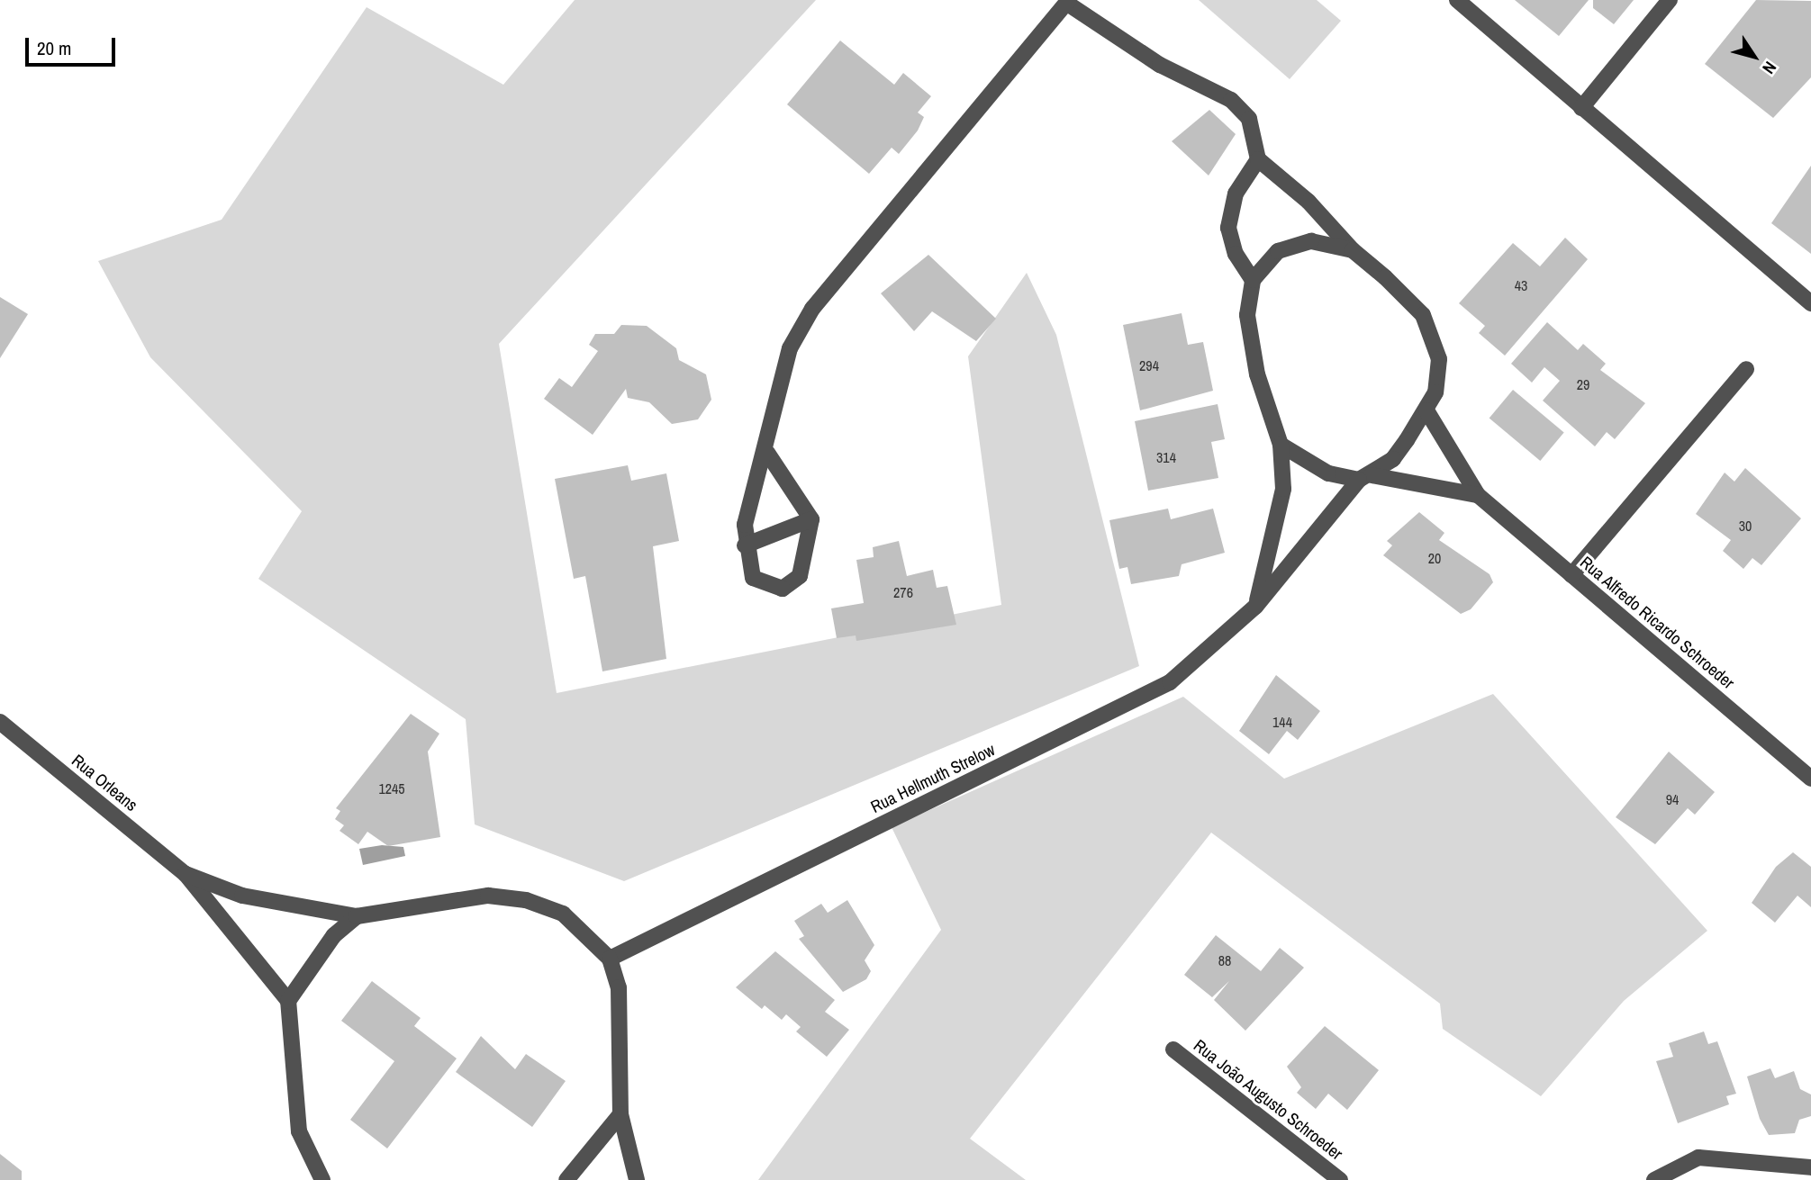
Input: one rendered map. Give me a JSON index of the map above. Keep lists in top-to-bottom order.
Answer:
{
  "streets": {
    "street": [
      "Rua Alfredo Ricardo Schroeder",
      "Rua Hellmuth Strelow",
      "Rua Orleans",
      "Rua João Augusto Schroeder"
    ]
  },
  "crossings": [
    ["Rua Alfredo Ricardo Schroeder", "Rua Hellmuth Strelow"]
  ],
  "house_numbers": [
    "43",
    "294",
    "29",
    "314",
    "30",
    "20",
    "276",
    "144",
    "1245",
    "94",
    "88"
  ],
  "scale_bar": "20 m",
  "north": "bottom right"
}
